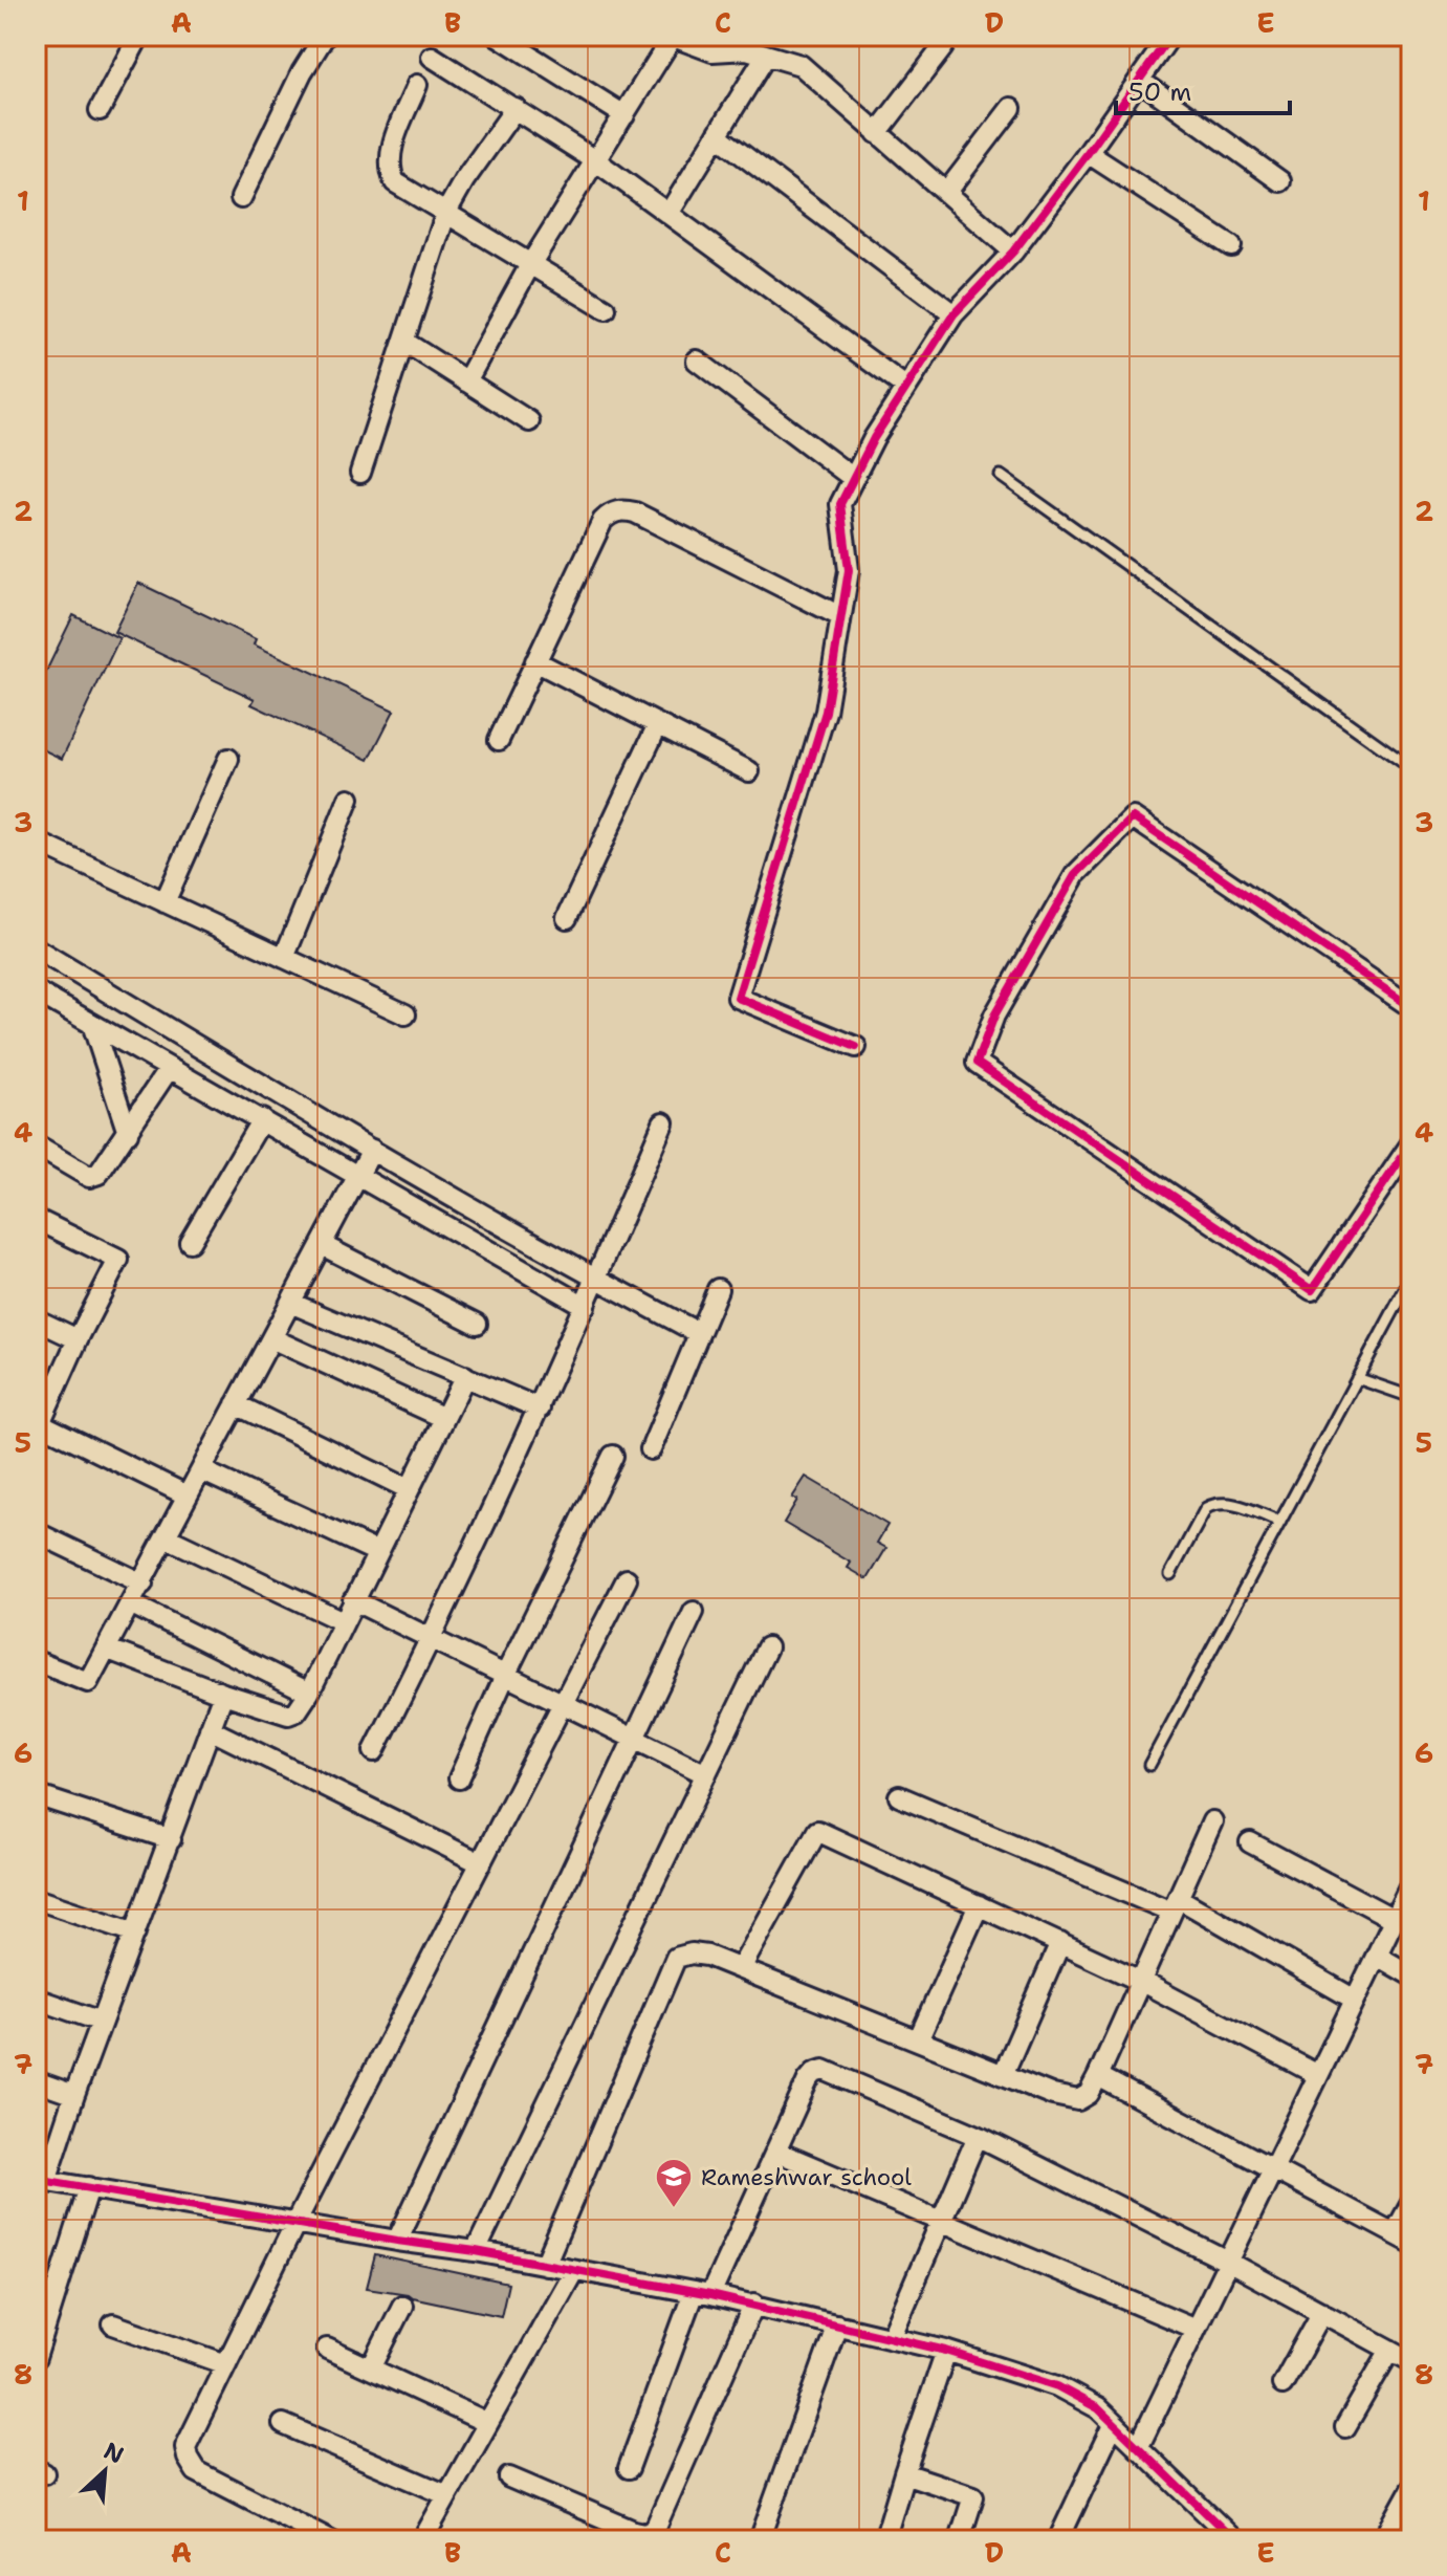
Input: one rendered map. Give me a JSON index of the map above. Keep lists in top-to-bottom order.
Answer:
{
  "places": {
    "school or university": ["Rameshwar school"]
  },
  "scale_bar": "50 m",
  "north": "top right",
  "grid": {
    "columns": [
      "A",
      "B",
      "C",
      "D",
      "E"
    ],
    "rows": [
      "1",
      "2",
      "3",
      "4",
      "5",
      "6",
      "7",
      "8"
    ]
  }
}
